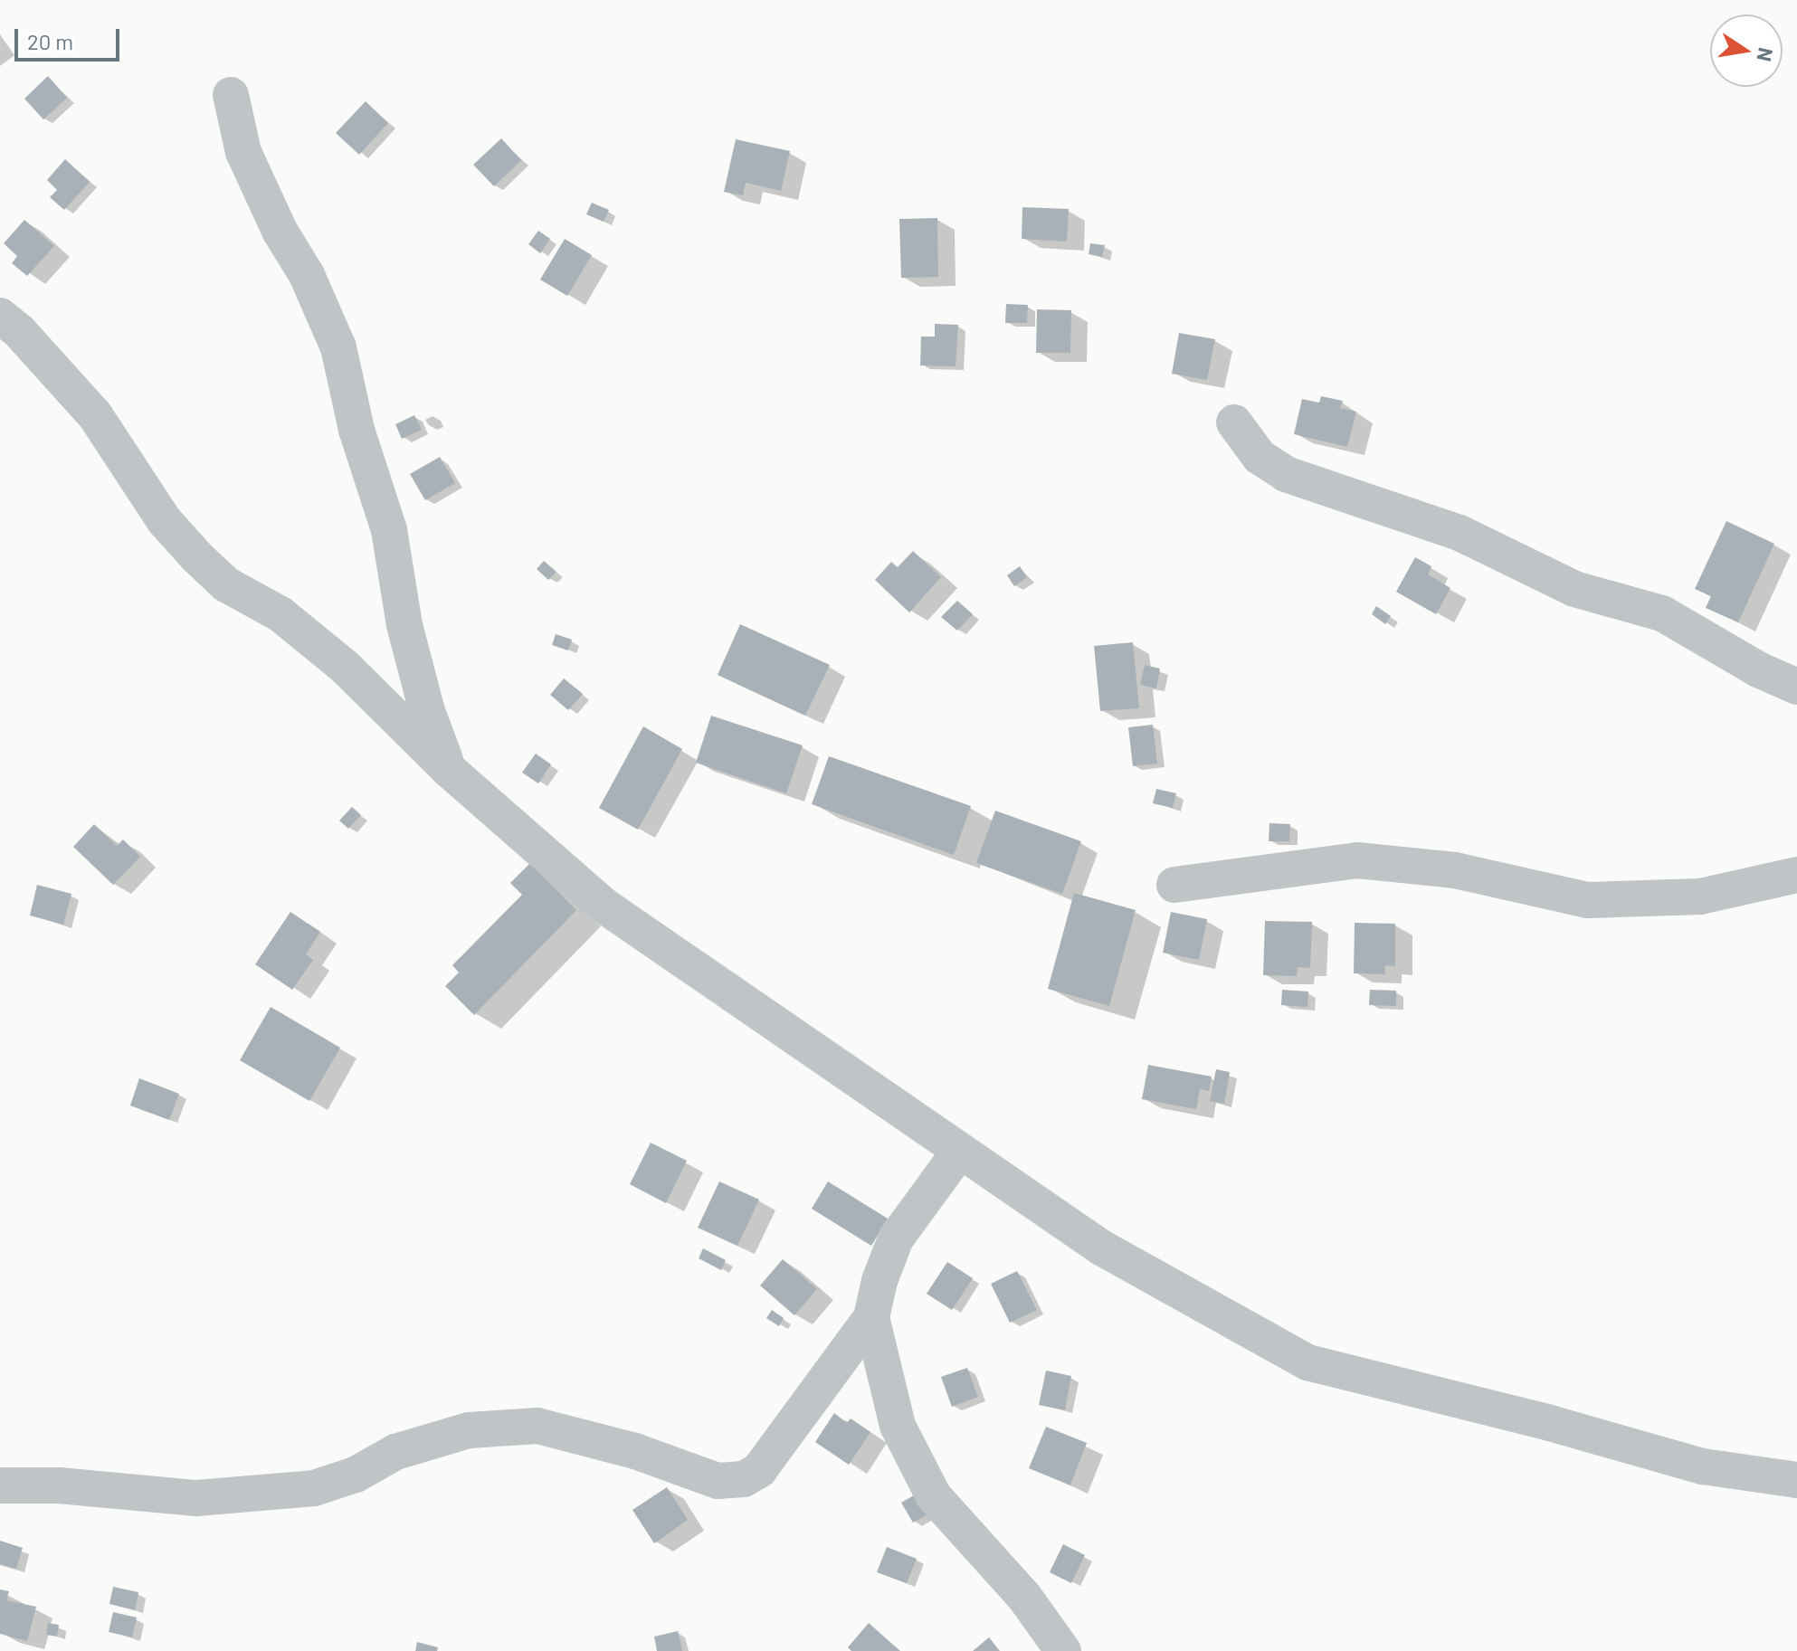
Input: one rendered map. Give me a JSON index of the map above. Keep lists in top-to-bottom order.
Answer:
{
  "scale_bar": "20 m",
  "north": "right"
}
